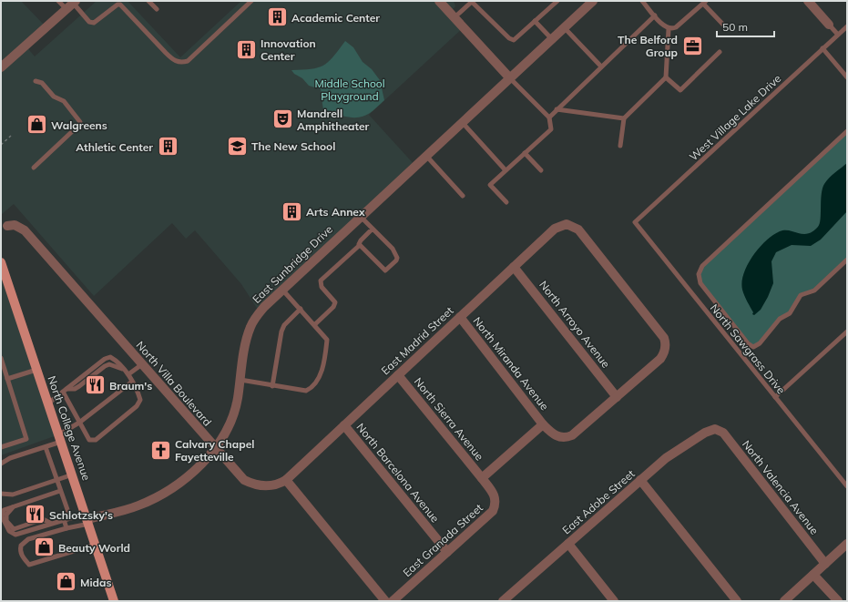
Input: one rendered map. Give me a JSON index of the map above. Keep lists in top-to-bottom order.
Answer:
{
  "streets": {
    "main road": ["North College Avenue"],
    "street": [
      "East Sunbridge Drive",
      "North Arroyo Avenue",
      "East Madrid Street",
      "North Miranda Avenue",
      "North Villa Boulevard",
      "North Sierra Avenue",
      "North Barcelona Avenue",
      "North Valencia Avenue",
      "East Adobe Street",
      "East Granada Street"
    ],
    "lane": ["West Village Lake Drive", "North Sawgrass Drive"]
  },
  "crossings": [
    ["West Village Lake Drive", "North Sawgrass Drive"],
    ["East Sunbridge Drive", "North Villa Boulevard"],
    ["East Sunbridge Drive", "North College Avenue"],
    ["North Arroyo Avenue", "East Madrid Street"],
    ["East Madrid Street", "North Miranda Avenue"],
    ["East Madrid Street", "North Villa Boulevard"],
    ["East Madrid Street", "North Sierra Avenue"],
    ["East Madrid Street", "North Barcelona Avenue"],
    ["North Sierra Avenue", "East Granada Street"],
    ["North Barcelona Avenue", "East Granada Street"],
    ["North Valencia Avenue", "East Adobe Street"]
  ],
  "parks": ["Middle School Playground"],
  "places": {
    "building": [
      "Academic Center",
      "Innovation Center",
      "Athletic Center",
      "Arts Annex"
    ],
    "office": ["The Belford Group"],
    "theatre": ["Mandrell Amphitheater"],
    "shop": ["Walgreens", "Beauty World", "Midas"],
    "school or university": ["The New School"],
    "restaurant": ["Braum's", "Schlotzsky's"],
    "church": ["Calvary Chapel Fayetteville"]
  },
  "scale_bar": "50 m"
}
